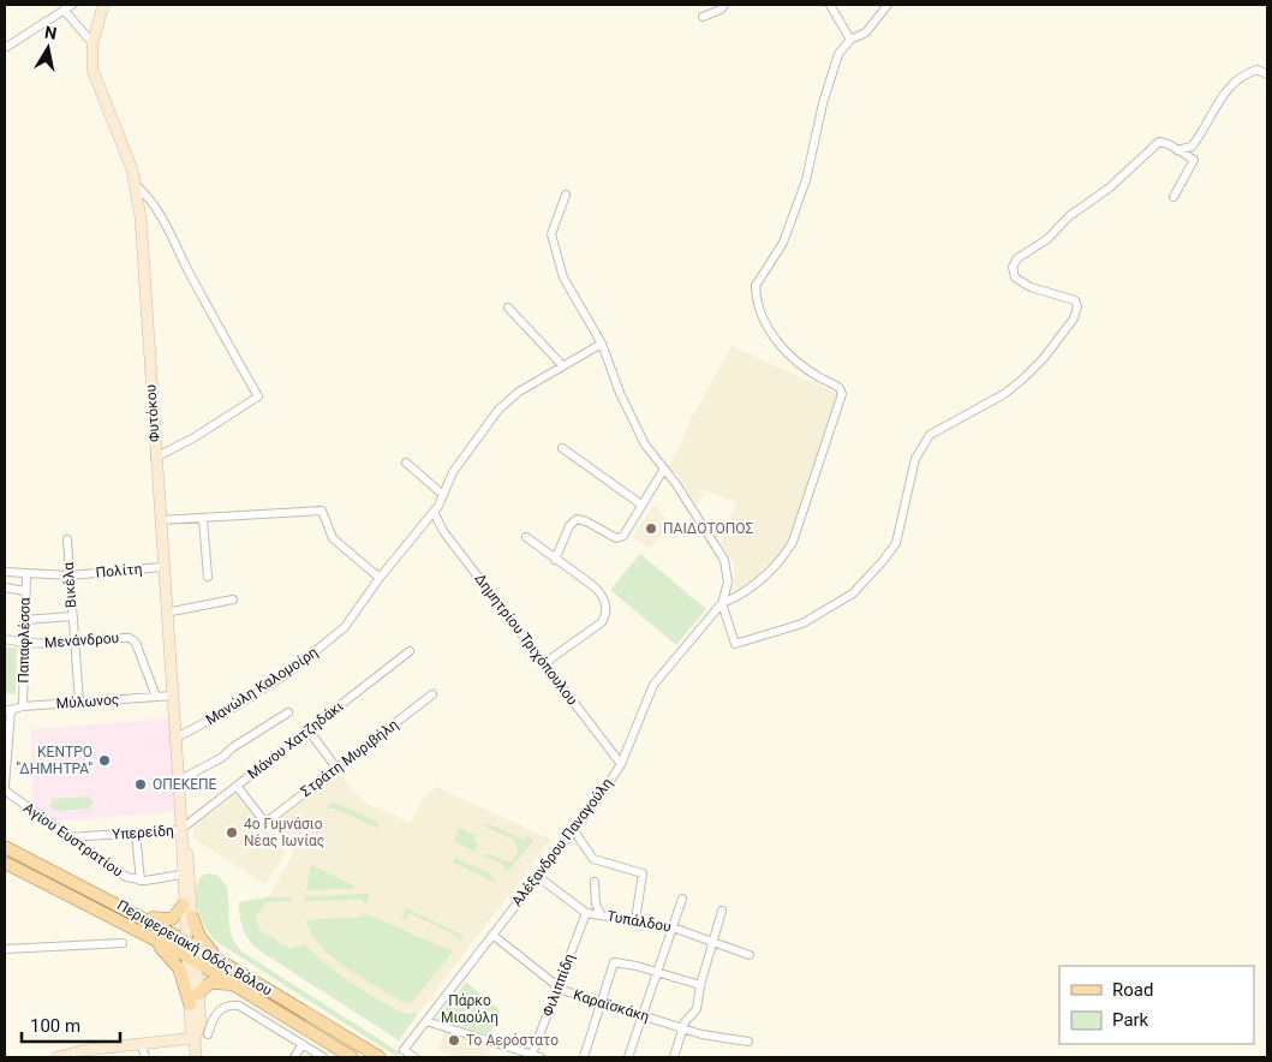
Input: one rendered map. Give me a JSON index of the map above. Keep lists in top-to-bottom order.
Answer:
{
  "streets": {
    "main road": ["Περιφερειακή Οδός Βόλου"],
    "street": [
      "Φυτόκου",
      "Πολίτη",
      "Βικέλα",
      "Δημητρίου Τριχόπουλου",
      "Παπαφλέσσα",
      "Μενάνδρου",
      "Μανώλη Καλομοίρη",
      "Μύλωνος",
      "Μάνου Χατζηδάκι",
      "Στράτη Μυριβήλη",
      "Υπερείδη",
      "Αγίου Ευστρατίου",
      "Αλέξανδρου Παναγούλη",
      "Τυπάλδου",
      "Φιλιππίδη",
      "Καραϊσκάκη"
    ]
  },
  "crossings": [
    ["Φυτόκου", "Πολίτη"],
    ["Φυτόκου", "Μανώλη Καλομοίρη"],
    ["Φυτόκου", "Μύλωνος"],
    ["Φυτόκου", "Μάνου Χατζηδάκι"],
    ["Φυτόκου", "Υπερείδη"],
    ["Φυτόκου", "Αγίου Ευστρατίου"],
    ["Φυτόκου", "Περιφερειακή Οδός Βόλου"],
    ["Πολίτη", "Βικέλα"],
    ["Πολίτη", "Παπαφλέσσα"],
    ["Βικέλα", "Μενάνδρου"],
    ["Βικέλα", "Μύλωνος"],
    ["Δημητρίου Τριχόπουλου", "Μανώλη Καλομοίρη"],
    ["Δημητρίου Τριχόπουλου", "Αλέξανδρου Παναγούλη"],
    ["Παπαφλέσσα", "Μενάνδρου"],
    ["Παπαφλέσσα", "Μύλωνος"],
    ["Μενάνδρου", "Μύλωνος"],
    ["Μάνου Χατζηδάκι", "Στράτη Μυριβήλη"],
    ["Μάνου Χατζηδάκι", "Υπερείδη"],
    ["Υπερείδη", "Αγίου Ευστρατίου"],
    ["Αλέξανδρου Παναγούλη", "Τυπάλδου"],
    ["Αλέξανδρου Παναγούλη", "Καραϊσκάκη"],
    ["Τυπάλδου", "Φιλιππίδη"],
    ["Φιλιππίδη", "Καραϊσκάκη"]
  ],
  "parks": ["Πάρκο Μιαούλη"],
  "places": [
    "ΠΑΙΔΟΤΟΠΟΣ",
    "ΚΕΝΤΡΟ ''ΔΗΜΗΤΡΑ''",
    "ΟΠΕΚΕΠΕ",
    "4ο Γυμνάσιο Νέας Ιωνίας",
    "Το Αερόστατο"
  ],
  "legend": ["Road", "Park"],
  "scale_bar": "100 m",
  "north": "top"
}
